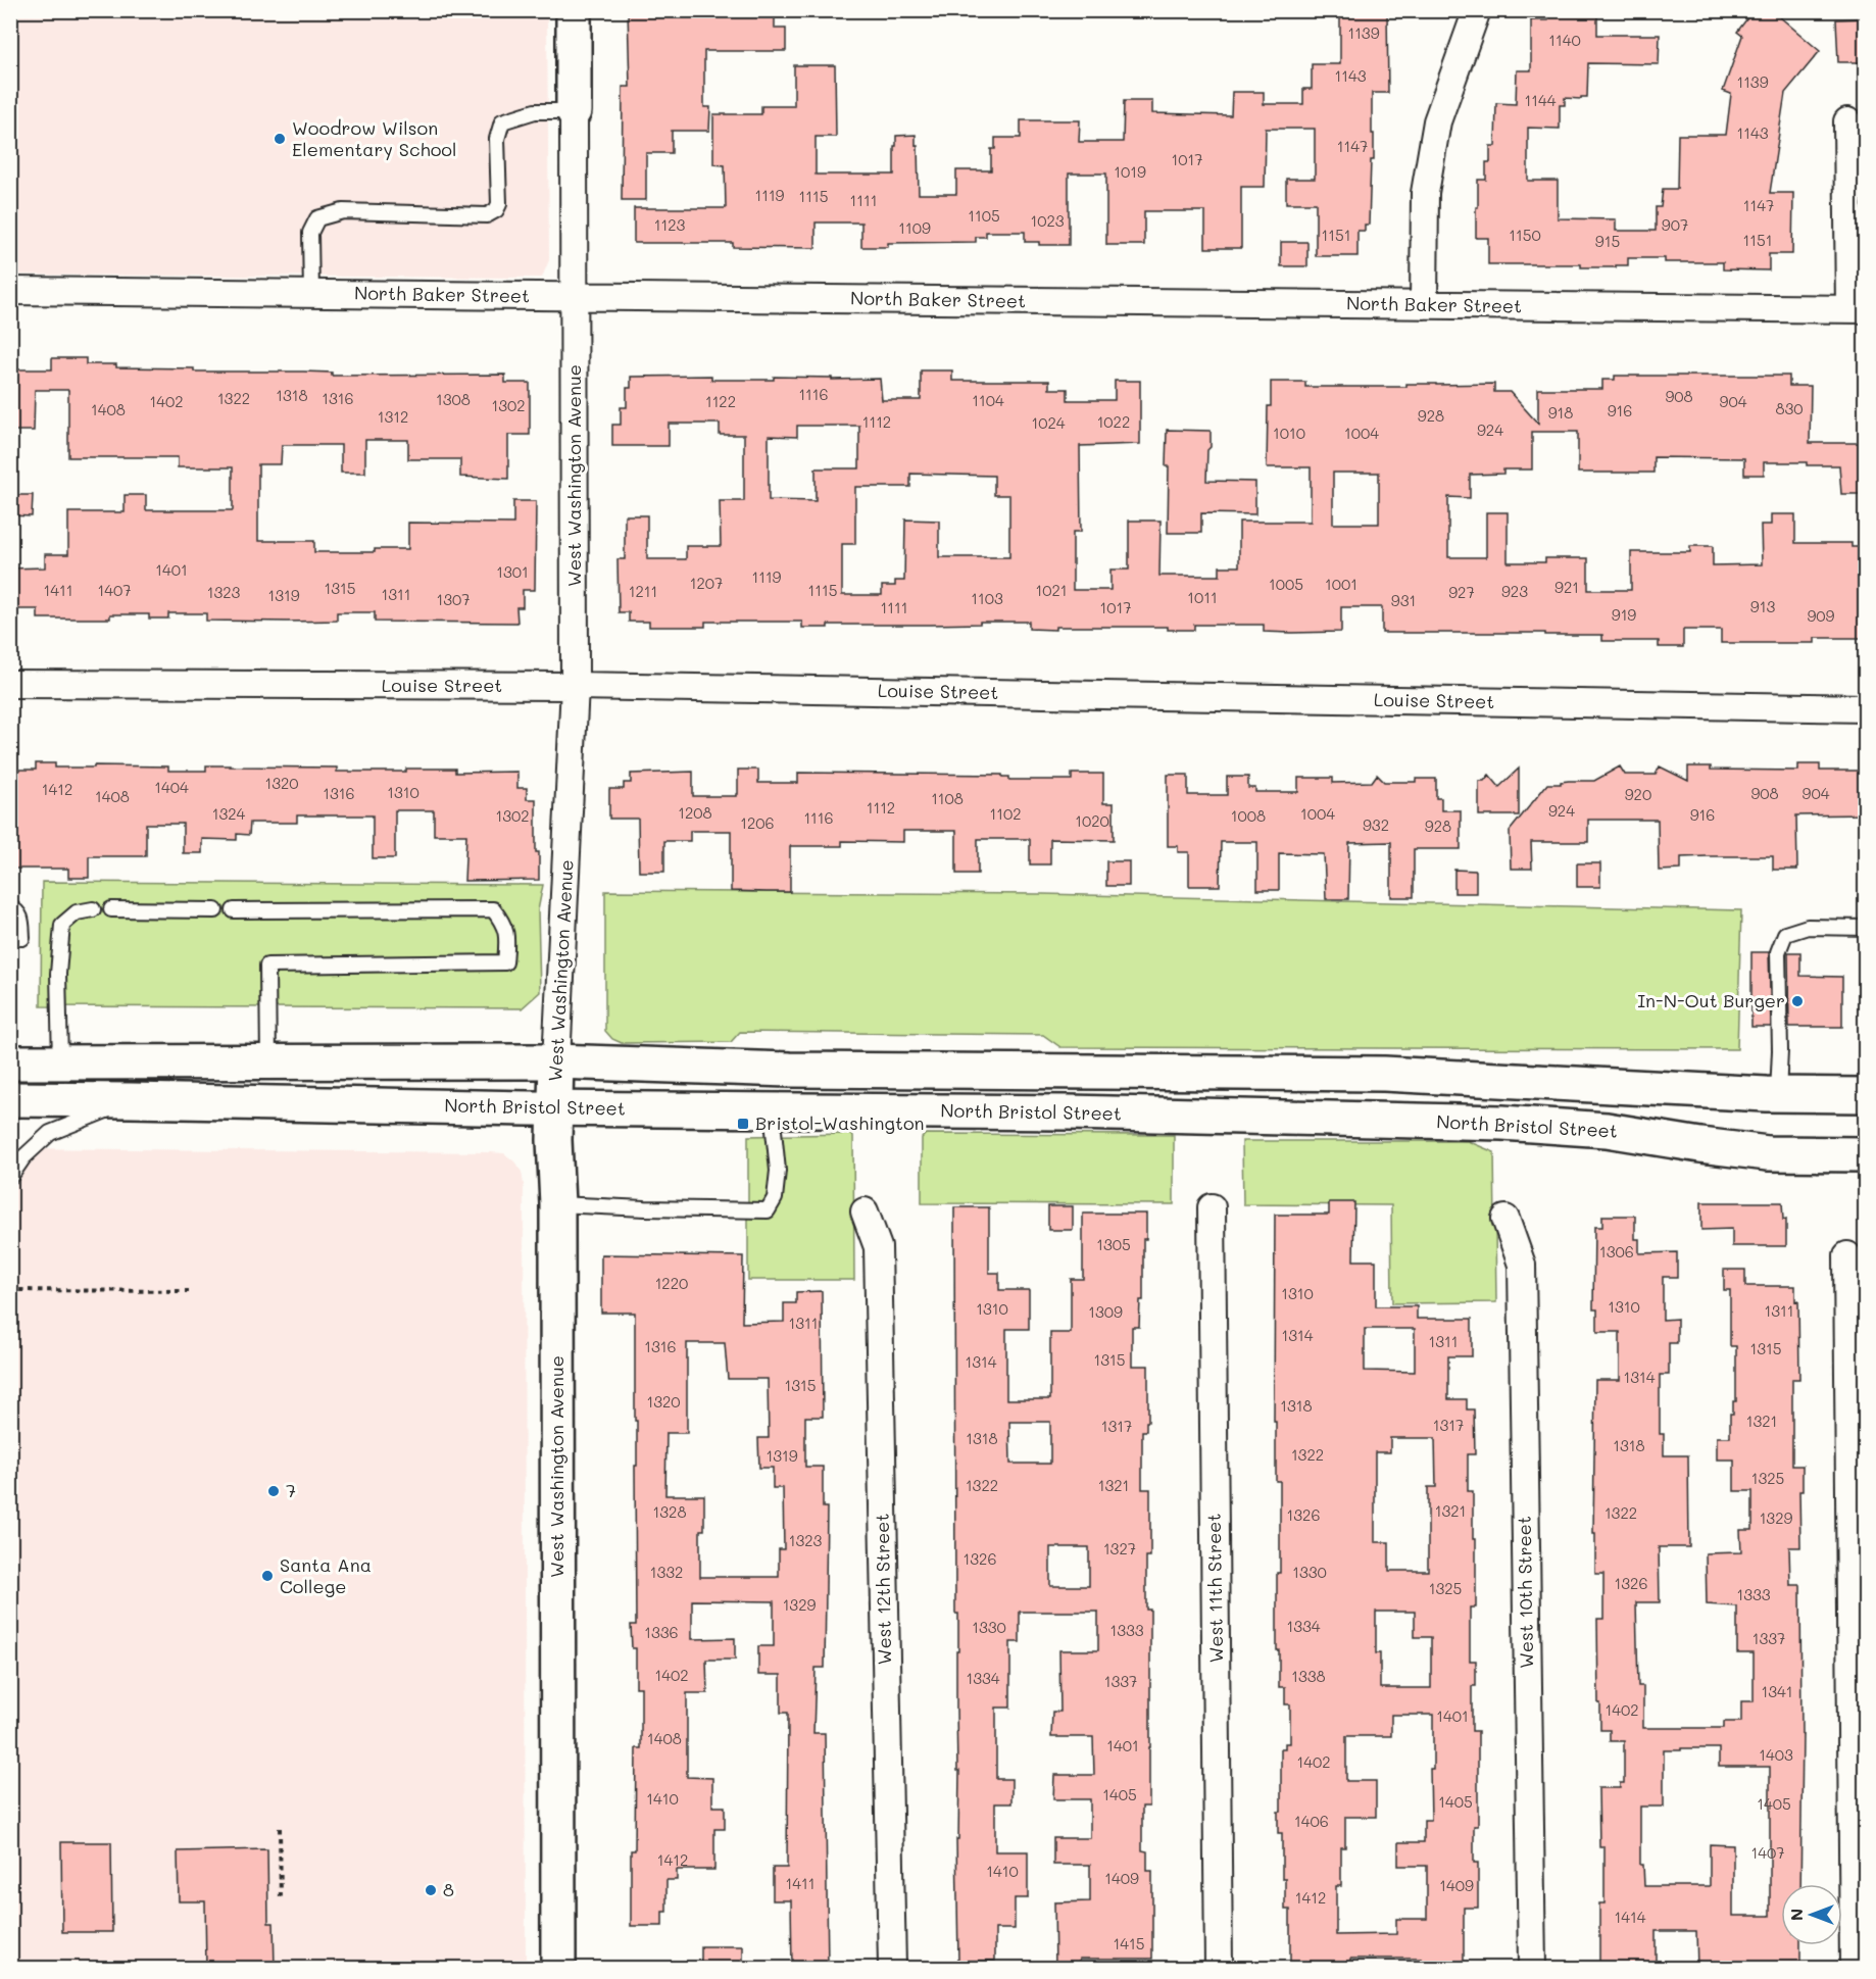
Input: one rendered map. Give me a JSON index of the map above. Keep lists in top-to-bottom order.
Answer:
{
  "streets": {
    "main road": ["West Washington Avenue", "North Bristol Street"],
    "street": [
      "North Baker Street",
      "Louise Street",
      "West 11th Street",
      "West 12th Street",
      "West 10th Street"
    ]
  },
  "crossings": [
    ["North Baker Street", "West Washington Avenue"],
    ["West Washington Avenue", "Louise Street"],
    ["West Washington Avenue", "North Bristol Street"]
  ],
  "places": {
    "other": [
      "Woodrow Wilson Elementary School",
      "In-N-Out Burger",
      "7",
      "Santa Ana College",
      "8"
    ],
    "transit": ["Bristol-Washington"]
  },
  "house_numbers": [
    "1139",
    "1140",
    "1143",
    "1139",
    "1144",
    "1143",
    "1147",
    "1017",
    "1019",
    "1119",
    "1115",
    "1111",
    "1147",
    "1105",
    "1023",
    "1123",
    "907",
    "1109",
    "1151",
    "1150",
    "1151",
    "915",
    "1116",
    "1318",
    "908",
    "1322",
    "1316",
    "1308",
    "1104",
    "1402",
    "1122",
    "904",
    "1302",
    "830",
    "1408",
    "916",
    "918",
    "928",
    "1312",
    "1112",
    "1022",
    "1024",
    "924",
    "1010",
    "1004",
    "1401",
    "1301",
    "1119",
    "1207",
    "1005",
    "1001",
    "921",
    "1315",
    "1411",
    "1407",
    "1115",
    "1021",
    "1211",
    "923",
    "1323",
    "927",
    "1311",
    "1319",
    "1011",
    "1103",
    "1307",
    "931",
    "913",
    "1111",
    "1017",
    "919",
    "909",
    "1320",
    "1404",
    "1412",
    "1310",
    "1316",
    "908",
    "904",
    "920",
    "1408",
    "1108",
    "1112",
    "924",
    "1208",
    "1324",
    "1102",
    "1004",
    "916",
    "1302",
    "1008",
    "1116",
    "1020",
    "1206",
    "932",
    "928",
    "1305",
    "1306",
    "1220",
    "1310",
    "1310",
    "1310",
    "1311",
    "1309",
    "1311",
    "1314",
    "1311",
    "1316",
    "1315",
    "1315",
    "1314",
    "1314",
    "1315",
    "1320",
    "1318",
    "1321",
    "1317",
    "1317",
    "1318",
    "1318",
    "1322",
    "1319",
    "1325",
    "1322",
    "1321",
    "1321",
    "1328",
    "1322",
    "1326",
    "1329",
    "1323",
    "1327",
    "1326",
    "1332",
    "1330",
    "1326",
    "1325",
    "1333",
    "1329",
    "1334",
    "1330",
    "1333",
    "1336",
    "1337",
    "1402",
    "1338",
    "1334",
    "1337",
    "1341",
    "1402",
    "1401",
    "1408",
    "1401",
    "1403",
    "1402",
    "1405",
    "1410",
    "1405",
    "1405",
    "1406",
    "1407",
    "1412",
    "1410",
    "1409",
    "1411",
    "1409",
    "1412",
    "1414",
    "1415"
  ],
  "north": "left"
}
